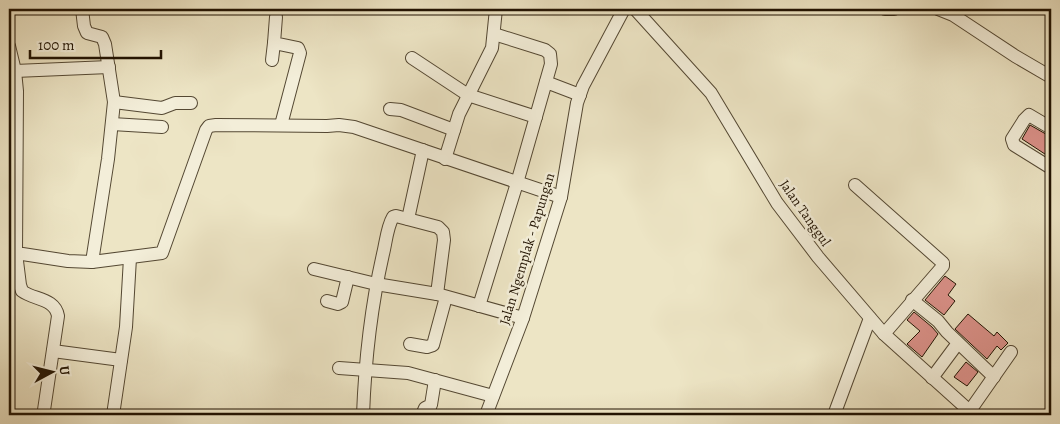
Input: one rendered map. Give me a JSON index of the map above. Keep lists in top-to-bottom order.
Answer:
{
  "streets": {
    "street": ["Jalan Tanggul", "Jalan Ngemplak - Papungan"]
  },
  "scale_bar": "100 m",
  "north": "right"
}
